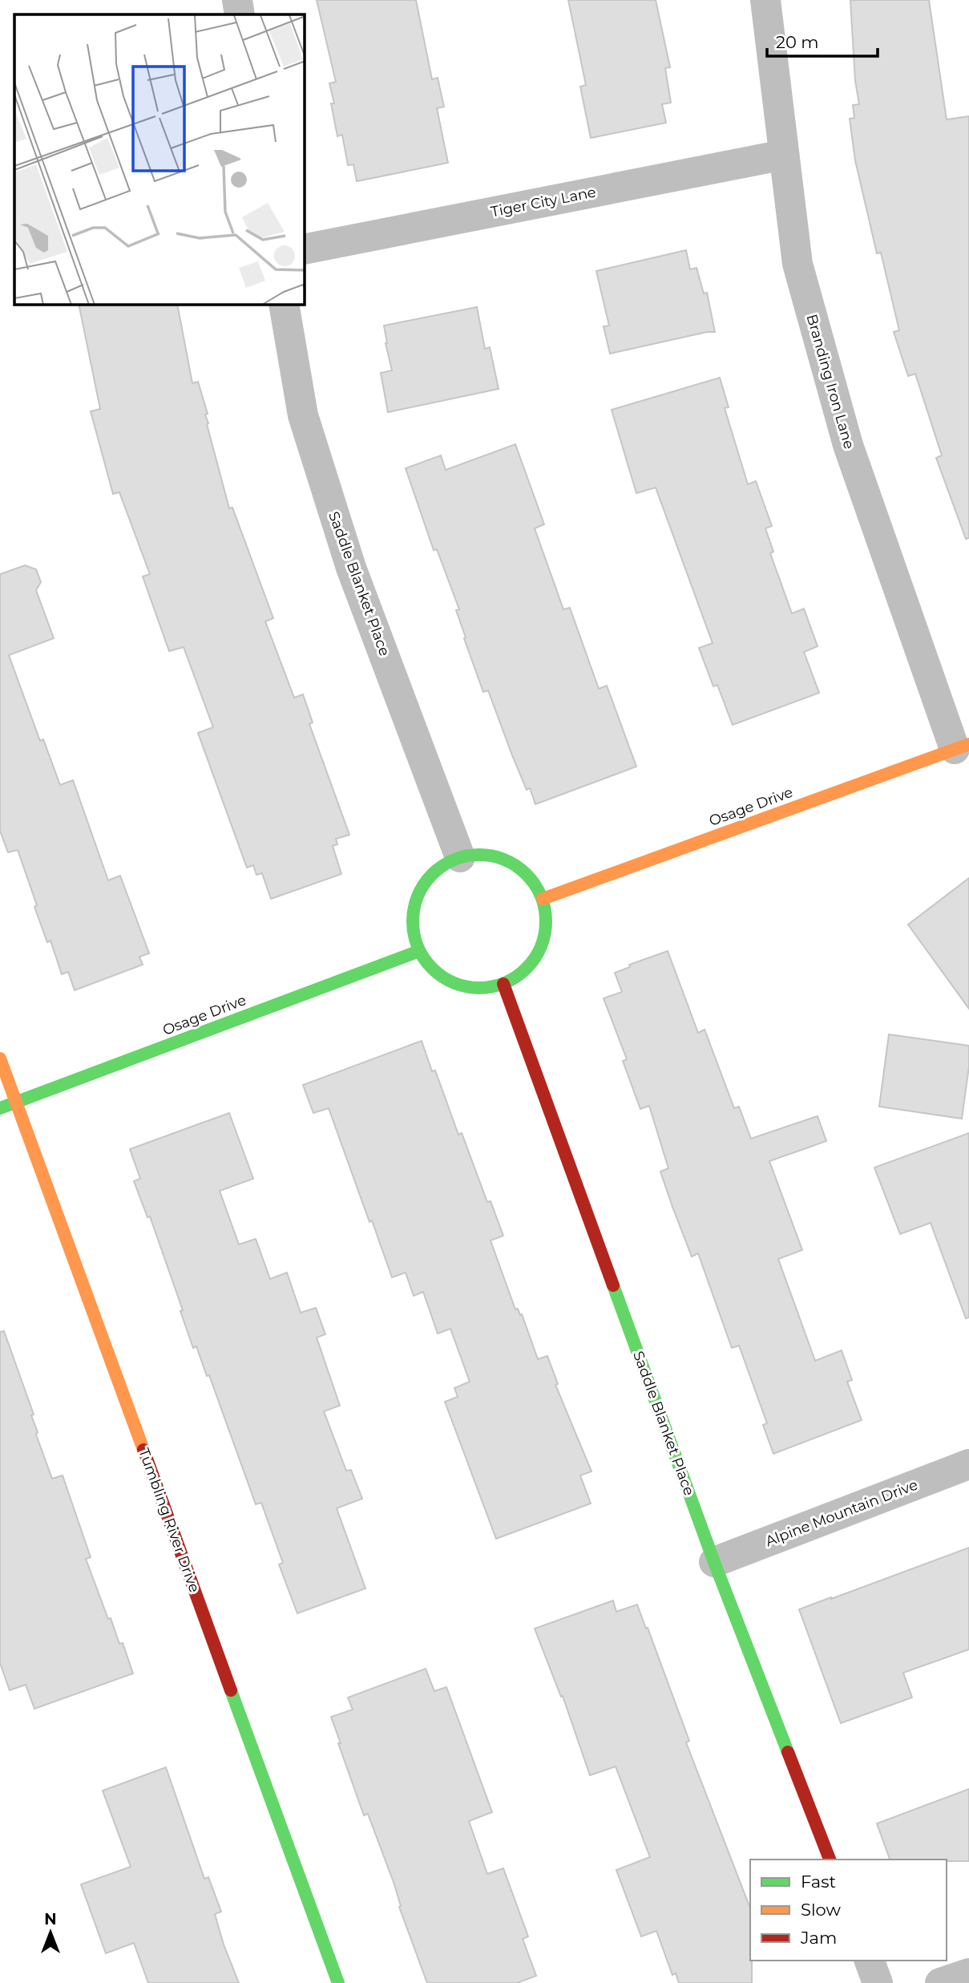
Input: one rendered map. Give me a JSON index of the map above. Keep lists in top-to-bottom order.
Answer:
{
  "streets": {
    "street": [
      "Tiger City Lane",
      "Branding Iron Lane",
      "Saddle Blanket Place",
      "Osage Drive",
      "Alpine Mountain Drive",
      "Tumbling River Drive"
    ]
  },
  "crossings": [
    ["Tiger City Lane", "Branding Iron Lane"],
    ["Branding Iron Lane", "Osage Drive"],
    ["Saddle Blanket Place", "Osage Drive"],
    ["Saddle Blanket Place", "Alpine Mountain Drive"],
    ["Osage Drive", "Tumbling River Drive"]
  ],
  "legend": ["Fast", "Slow", "Jam"],
  "scale_bar": "20 m",
  "north": "top"
}
